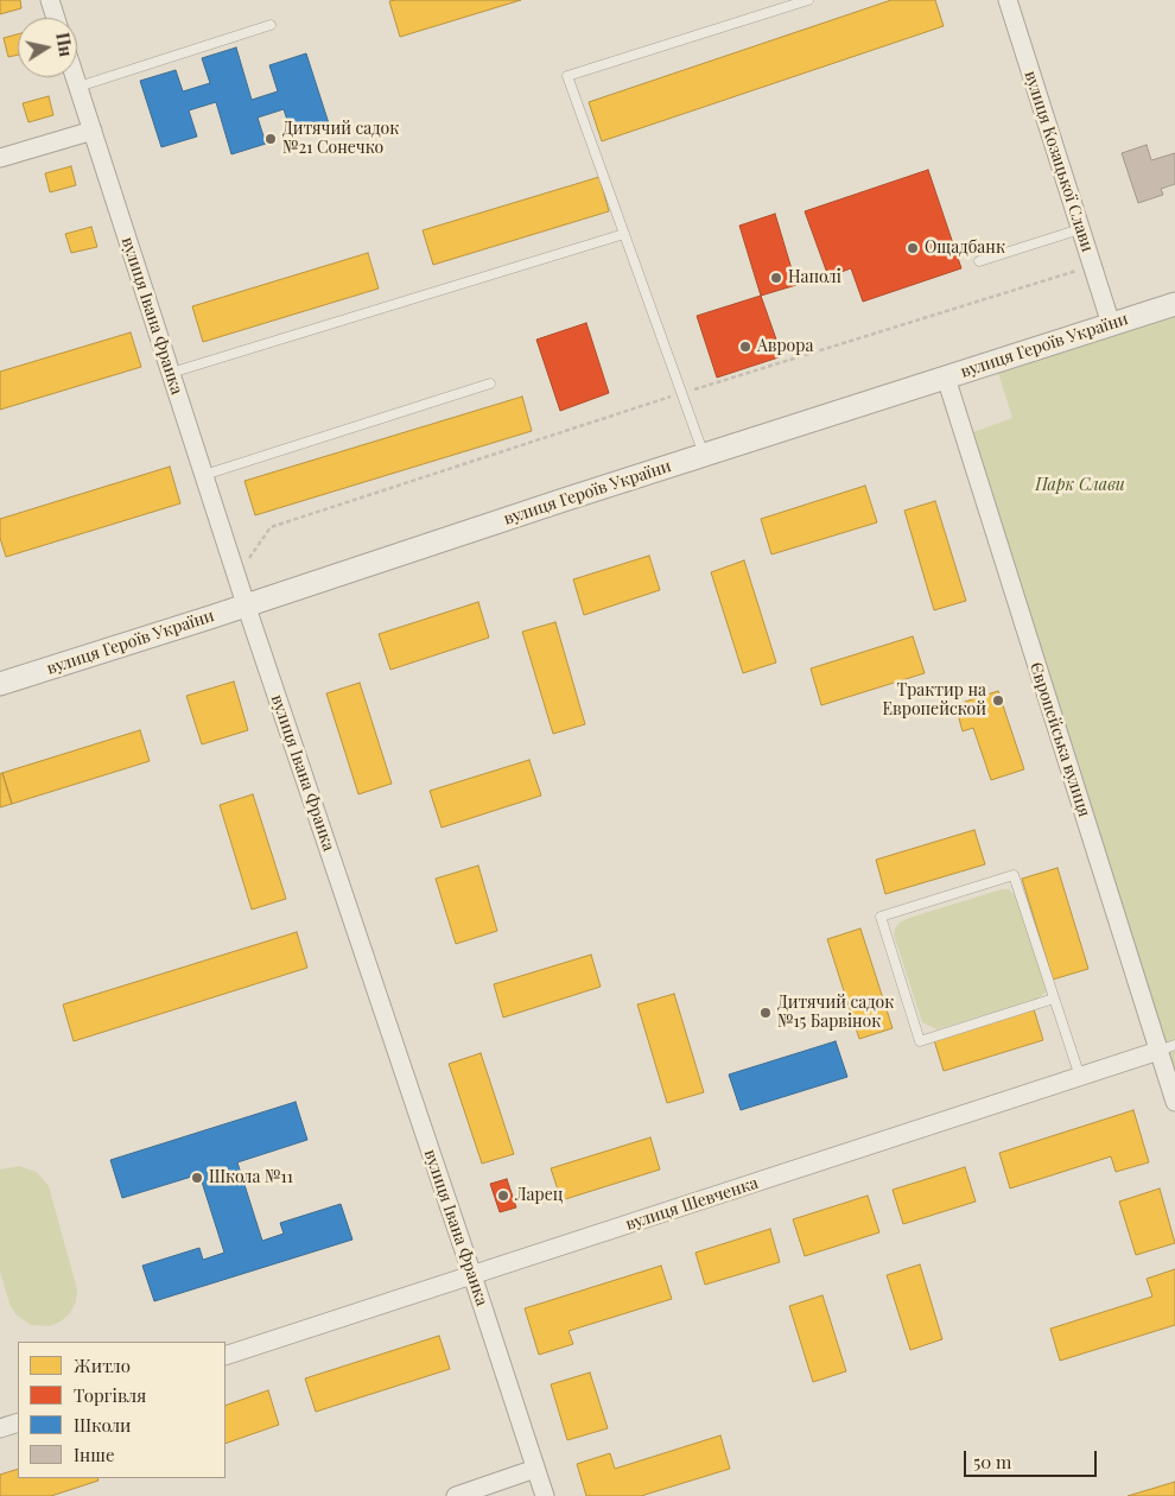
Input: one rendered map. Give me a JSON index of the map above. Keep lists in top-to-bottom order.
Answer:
{
  "streets": {
    "street": [
      "вулиця Козацької Слави",
      "вулиця Івана Франка",
      "вулиця Героїв України",
      "Європейська вулиця",
      "вулиця Шевченка"
    ]
  },
  "crossings": [
    ["вулиця Козацької Слави", "вулиця Героїв України"],
    ["вулиця Івана Франка", "вулиця Героїв України"],
    ["вулиця Івана Франка", "вулиця Шевченка"],
    ["вулиця Героїв України", "Європейська вулиця"],
    ["Європейська вулиця", "вулиця Шевченка"]
  ],
  "parks": ["Парк Слави"],
  "places": [
    "Дитячий садок №21 Сонечко",
    "Ощадбанк",
    "Наполі",
    "Аврора",
    "Трактир на Европейской",
    "Дитячий садок №15 Барвінок",
    "Школа №11",
    "Ларец"
  ],
  "legend": [
    "Житло",
    "Торгівля",
    "Школи",
    "Інше"
  ],
  "scale_bar": "50 m",
  "north": "right"
}
